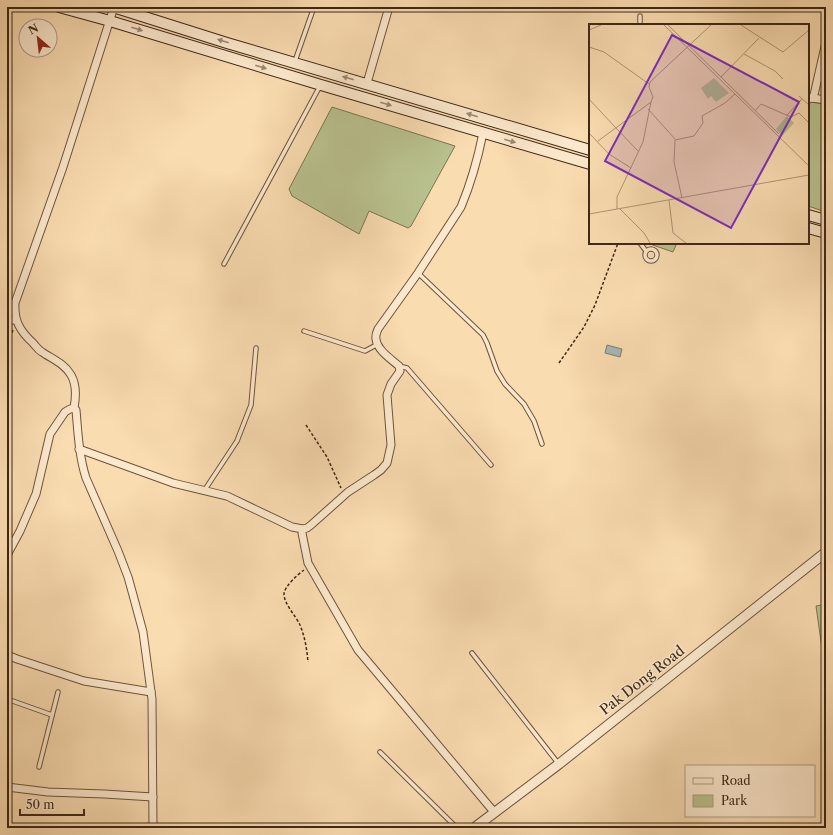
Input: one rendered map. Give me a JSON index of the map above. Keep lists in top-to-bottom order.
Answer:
{
  "streets": {
    "street": ["Pak Dong Road"]
  },
  "legend": ["Road", "Park"],
  "scale_bar": "50 m",
  "north": "top left"
}
